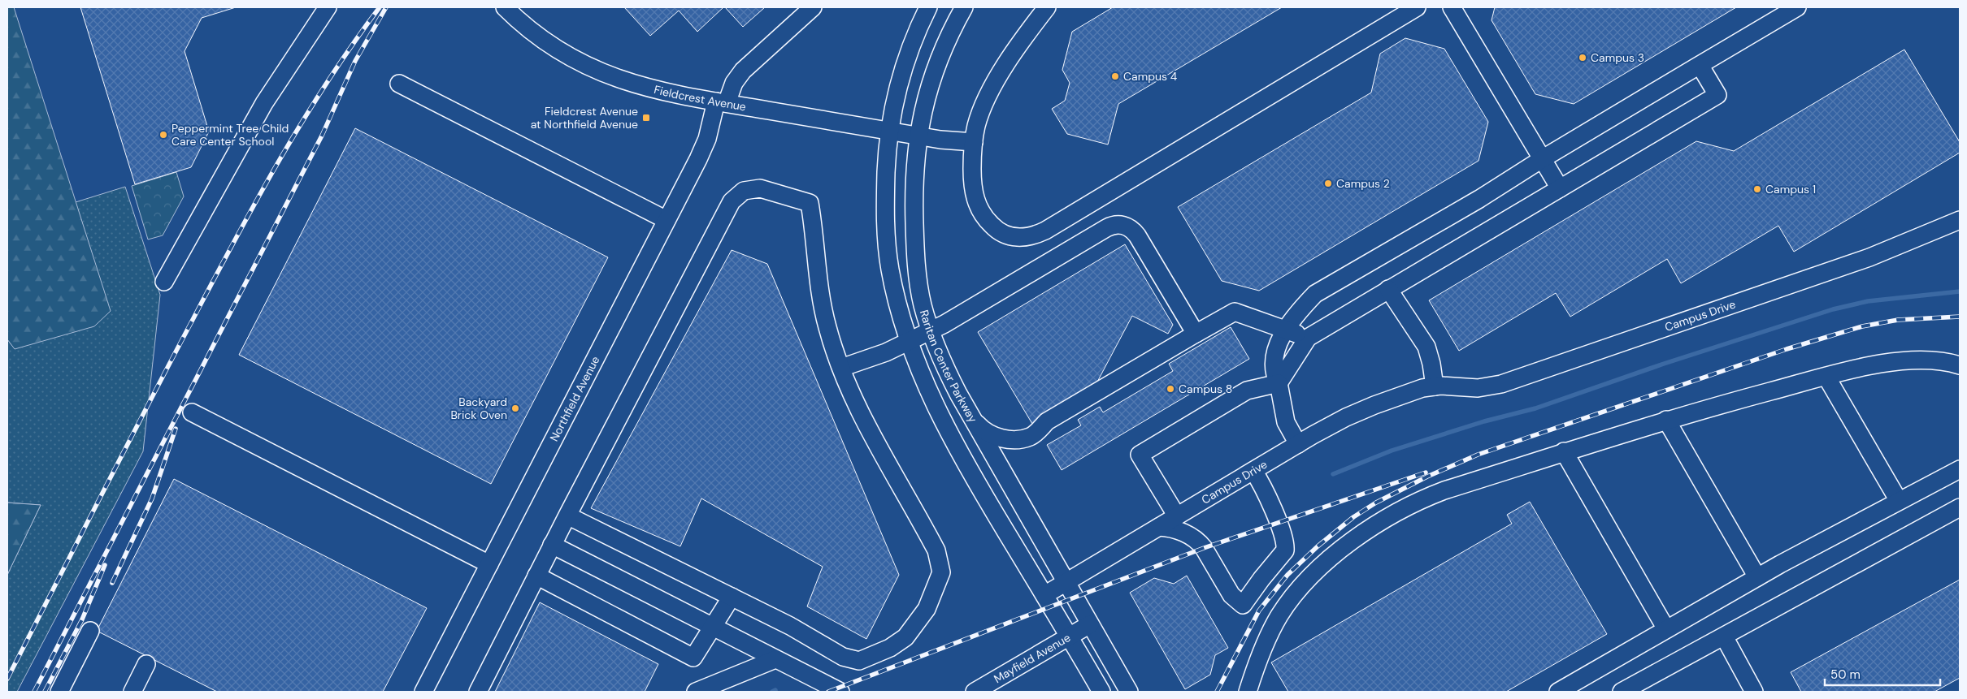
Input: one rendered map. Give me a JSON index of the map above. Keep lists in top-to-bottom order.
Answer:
{
  "streets": {
    "street": [
      "Fieldcrest Avenue",
      "Campus Drive",
      "Raritan Center Parkway",
      "Northfield Avenue",
      "Mayfield Avenue"
    ]
  },
  "crossings": [
    ["Fieldcrest Avenue", "Raritan Center Parkway"],
    ["Fieldcrest Avenue", "Northfield Avenue"],
    ["Campus Drive", "Raritan Center Parkway"],
    ["Raritan Center Parkway", "Mayfield Avenue"]
  ],
  "places": {
    "other": [
      "Campus 3",
      "Campus 4",
      "Peppermint Tree Child Care Center School",
      "Campus 2",
      "Campus 1",
      "Campus 8",
      "Backyard Brick Oven"
    ],
    "transit": ["Fieldcrest Avenue at Northfield Avenue"]
  },
  "scale_bar": "50 m"
}
